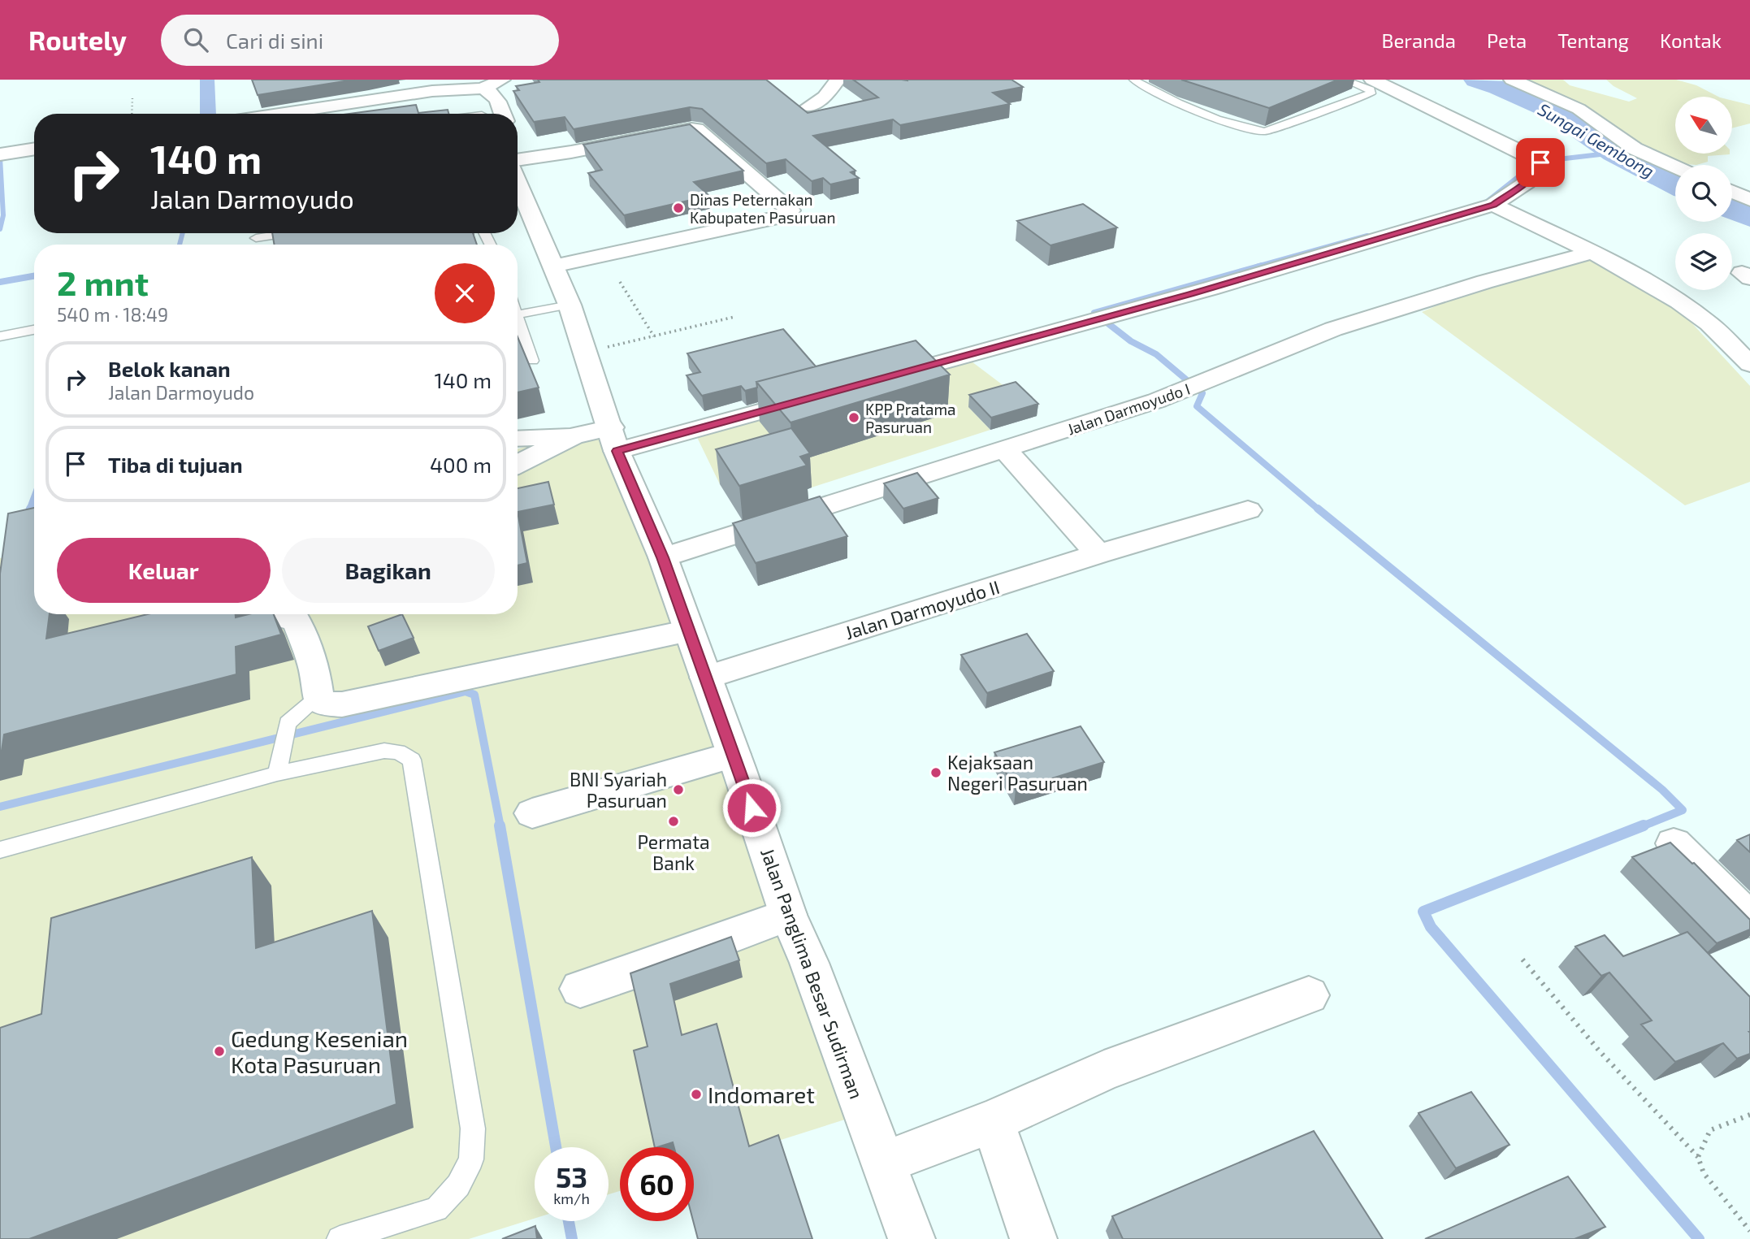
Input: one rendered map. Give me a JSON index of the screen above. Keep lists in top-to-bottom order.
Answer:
{
  "streets": {
    "street": ["Jalan Darmoyudo I", "Jalan Darmoyudo II", "Jalan Panglima Besar Sudirman"]
  },
  "crossings": [
    ["Jalan Darmoyudo I", "Jalan Panglima Besar Sudirman"],
    ["Jalan Darmoyudo II", "Jalan Panglima Besar Sudirman"]
  ],
  "water": ["Sungai Gembong"],
  "places": [
    "Dinas Peternakan Kabupaten Pasuruan",
    "KPP Pratama Pasuruan",
    "Kejaksaan Negeri Pasuruan",
    "BNI Syariah Pasuruan",
    "Permata Bank",
    "Gedung Kesenian Kota Pasuruan",
    "Indomaret"
  ],
  "north": "top left",
  "page": {
    "header": "Routely",
    "search": "Cari di sini",
    "nav": [
      "Beranda",
      "Peta",
      "Tentang",
      "Kontak"
    ],
    "turn": ["140 m", "Jalan Darmoyudo"],
    "heading": ["2 mnt", "540 m · 18:49"],
    "list": [
      {
        "name": "Belok kanan",
        "note": "Jalan Darmoyudo",
        "value": "140 m"
      },
      {
        "name": "Tiba di tujuan",
        "value": "400 m"
      }
    ],
    "buttons": ["Keluar", "Bagikan"],
    "speed": "53 km/h",
    "limit": "60"
  }
}
